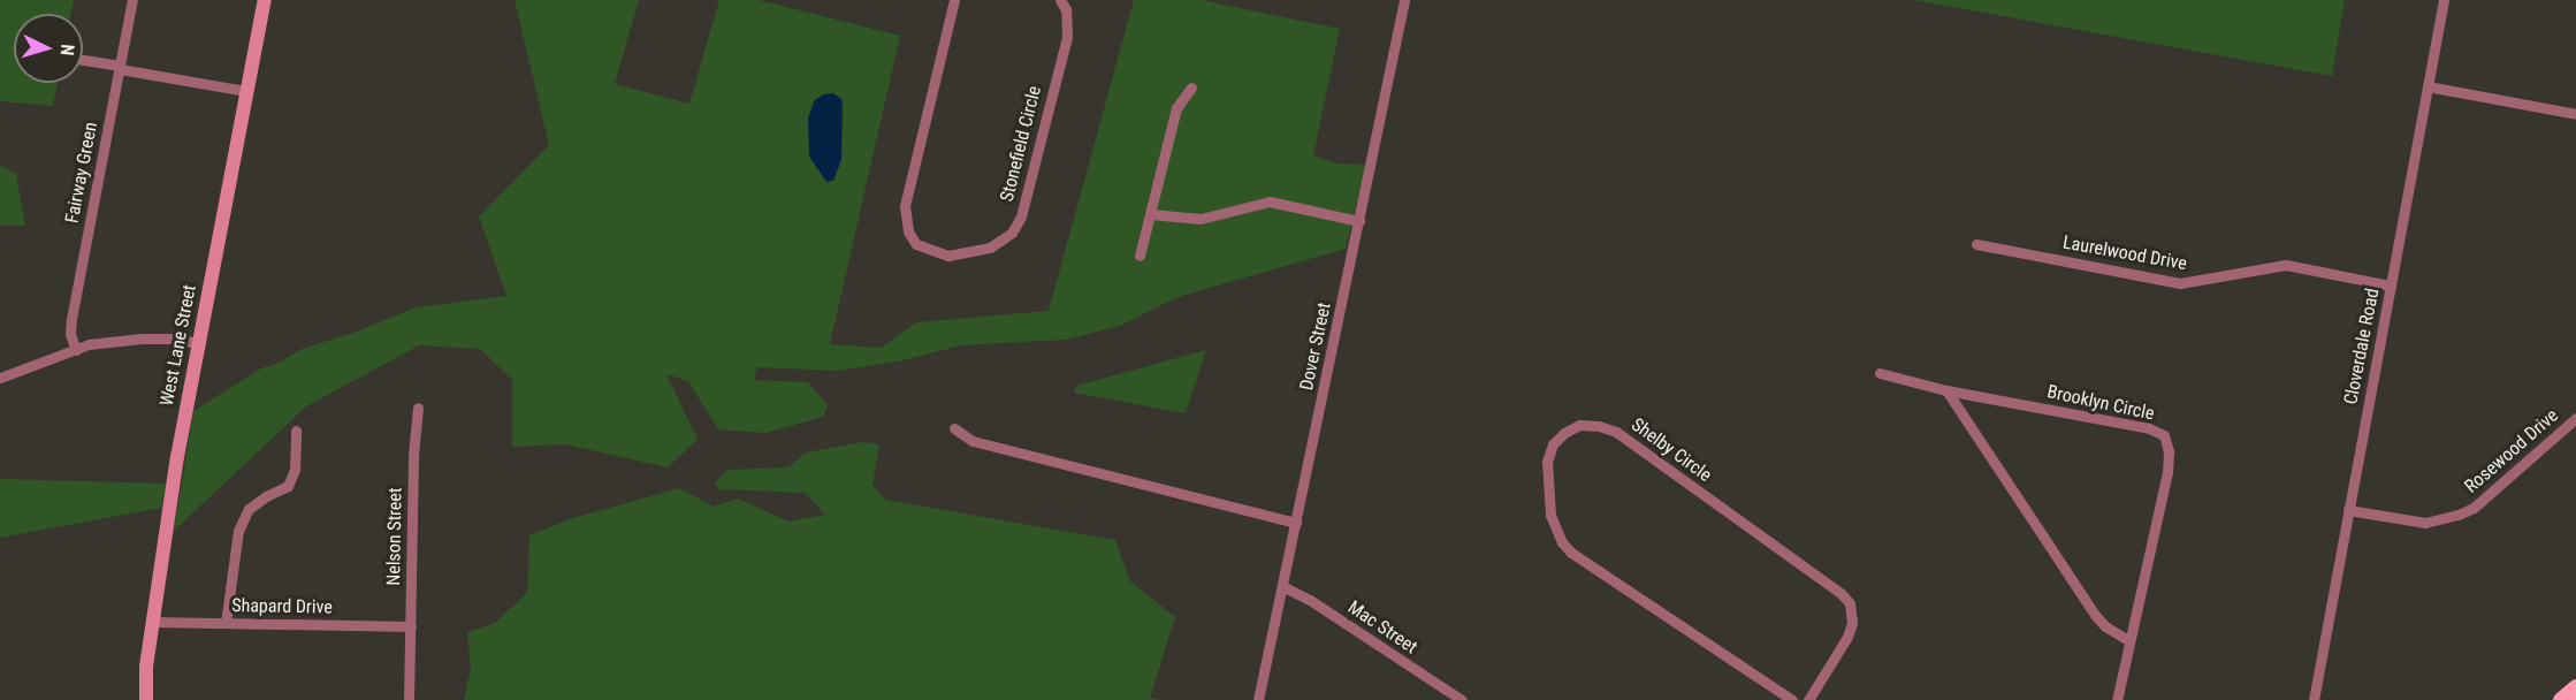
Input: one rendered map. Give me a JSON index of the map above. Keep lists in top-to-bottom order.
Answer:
{
  "streets": {
    "street": [
      "Stonefield Circle",
      "Fairway Green",
      "Laurelwood Drive",
      "West Lane Street",
      "Dover Street",
      "Cloverdale Road",
      "Brooklyn Circle",
      "Shelby Circle",
      "Rosewood Drive",
      "Nelson Street",
      "Shapard Drive",
      "Mac Street"
    ]
  },
  "crossings": [
    ["Laurelwood Drive", "Cloverdale Road"],
    ["West Lane Street", "Shapard Drive"],
    ["Dover Street", "Mac Street"],
    ["Cloverdale Road", "Rosewood Drive"],
    ["Nelson Street", "Shapard Drive"]
  ],
  "north": "right"
}
